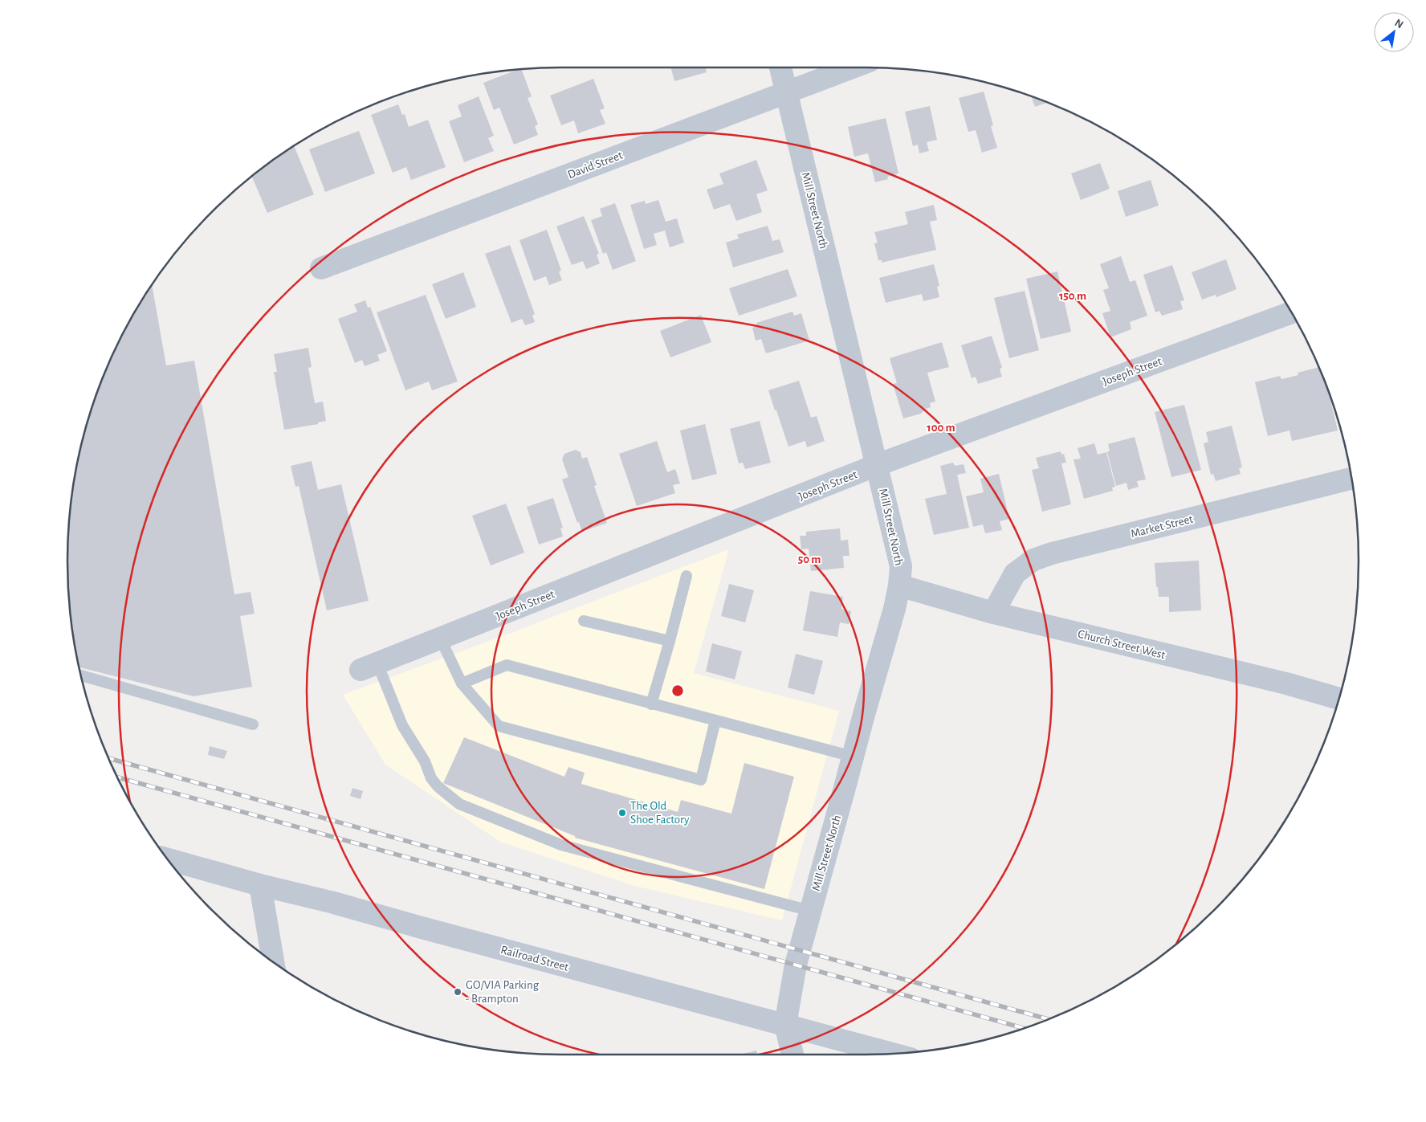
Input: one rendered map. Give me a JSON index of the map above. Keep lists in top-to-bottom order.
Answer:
{
  "streets": {
    "street": [
      "David Street",
      "Mill Street North",
      "Joseph Street",
      "Market Street",
      "Church Street West",
      "Railroad Street"
    ]
  },
  "crossings": [
    ["David Street", "Mill Street North"],
    ["Mill Street North", "Joseph Street"],
    ["Mill Street North", "Church Street West"],
    ["Mill Street North", "Railroad Street"],
    ["Market Street", "Church Street West"]
  ],
  "places": ["The Old Shoe Factory", "GO/VIA Parking - Brampton"],
  "north": "top right",
  "rings": ["150 m", "100 m", "50 m"]
}
